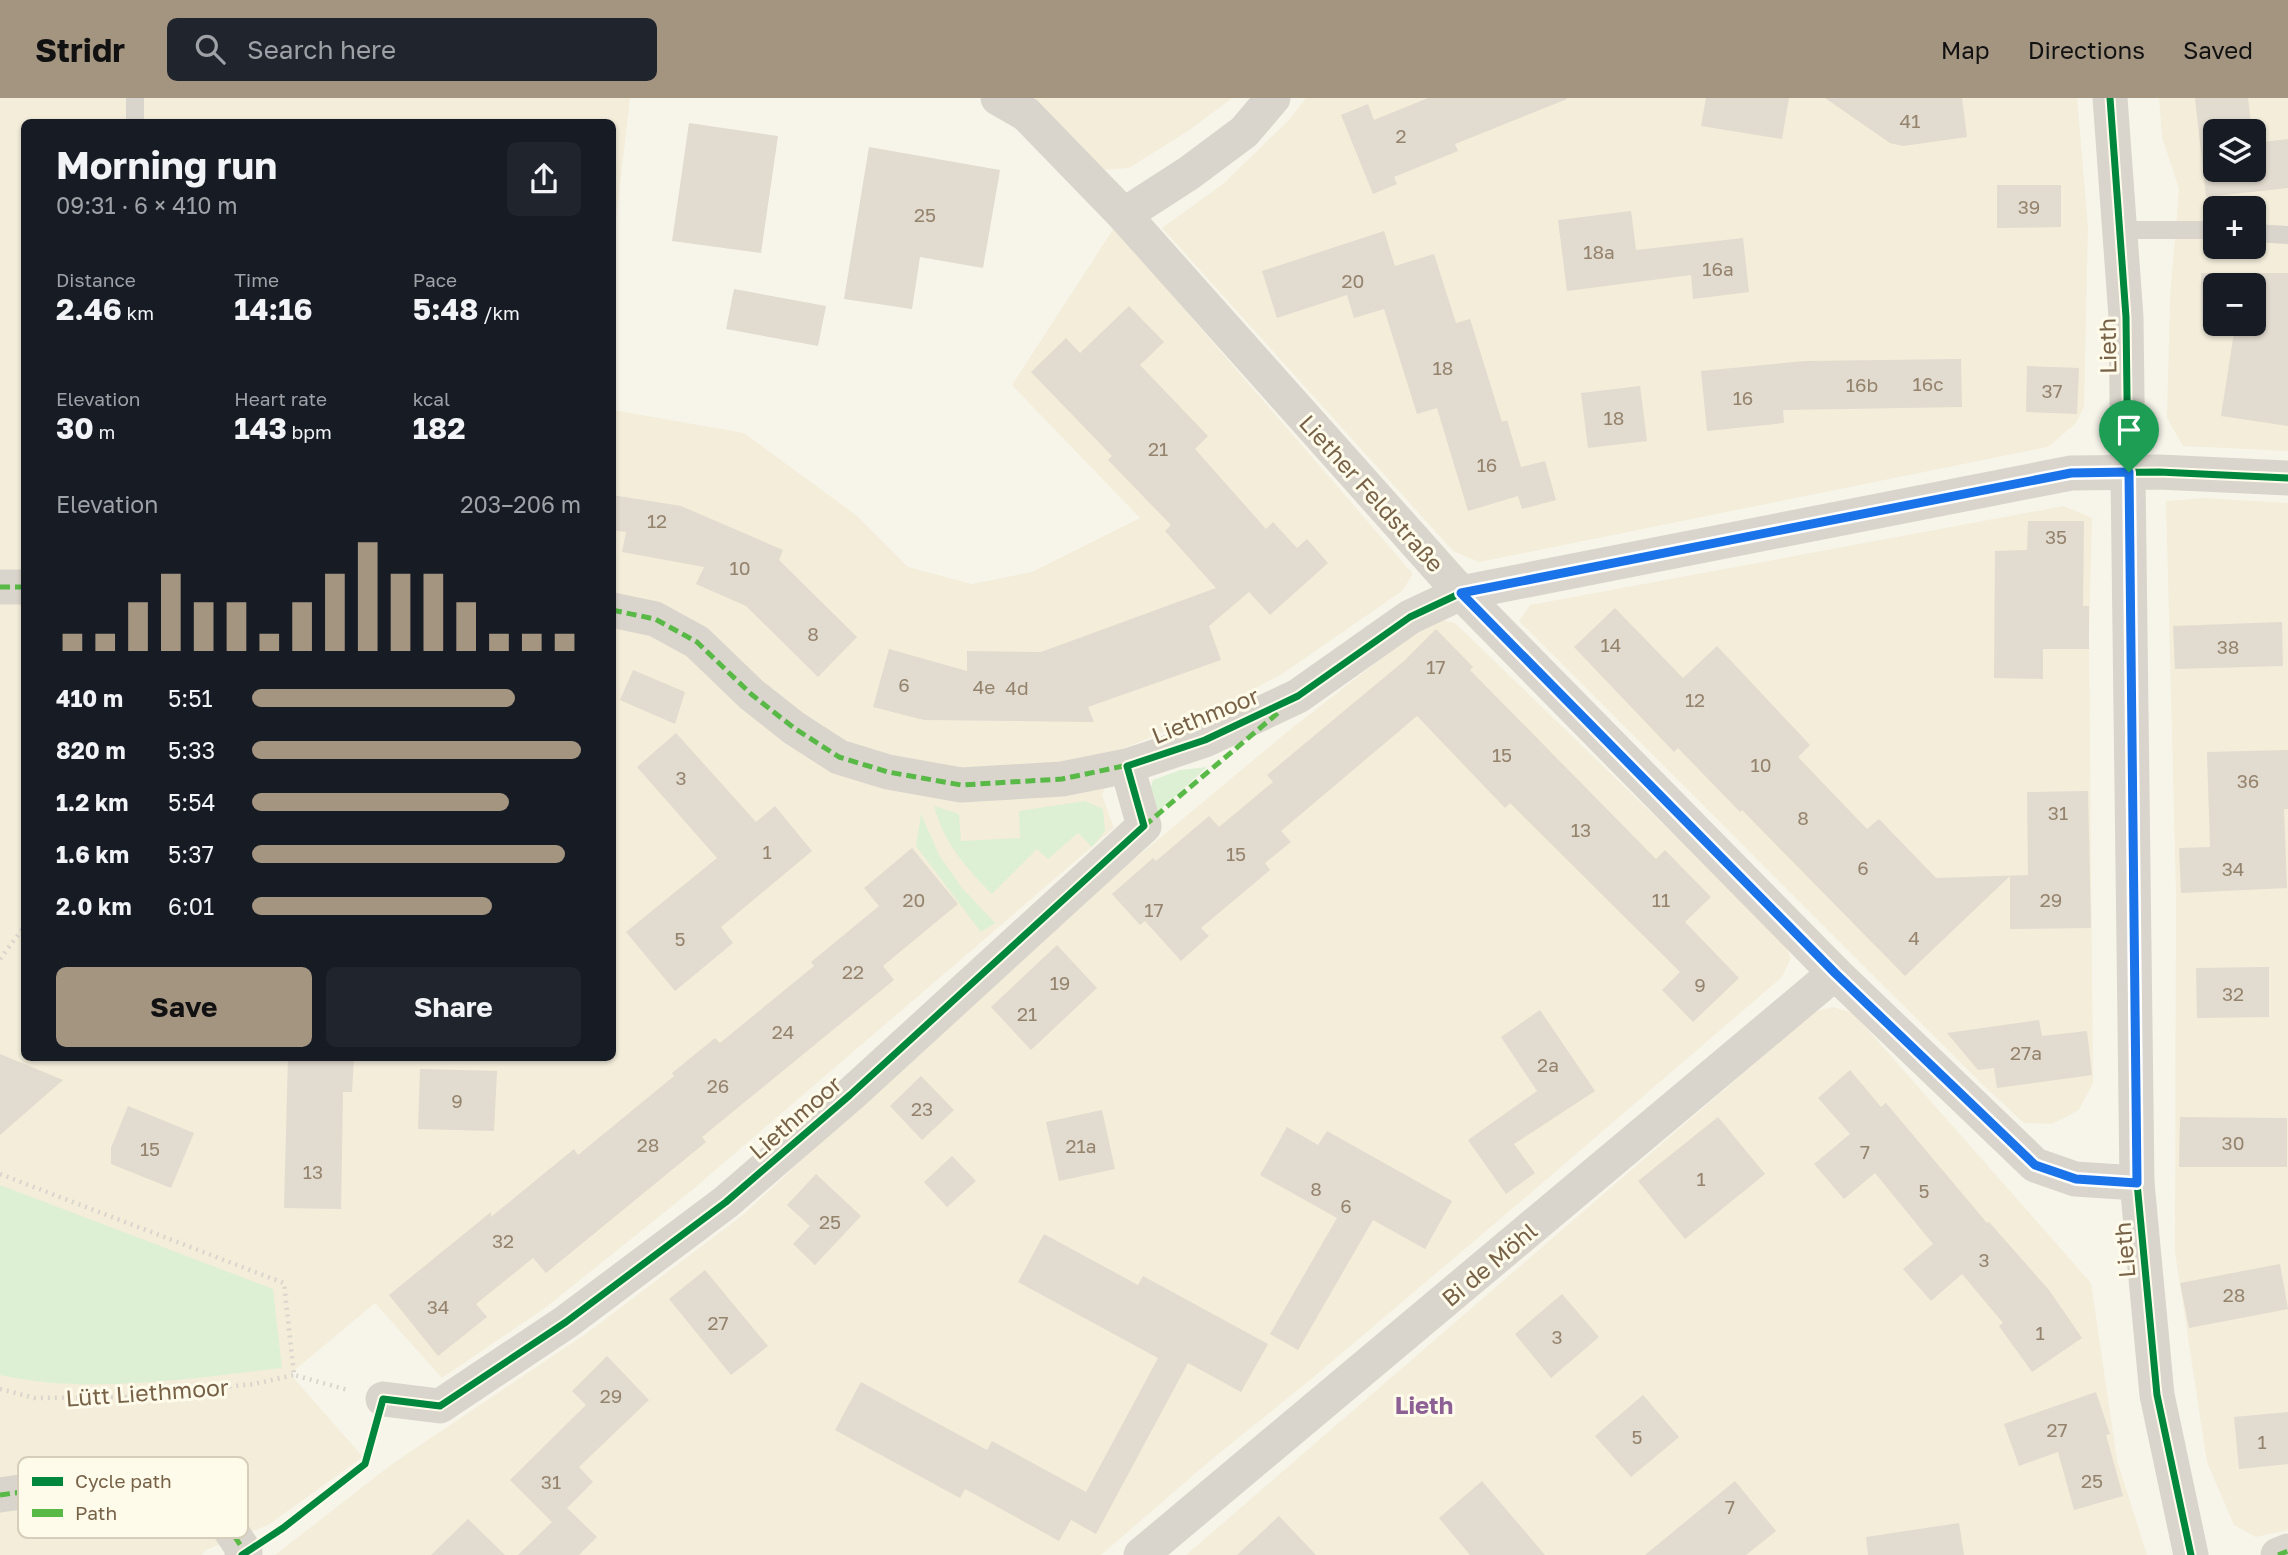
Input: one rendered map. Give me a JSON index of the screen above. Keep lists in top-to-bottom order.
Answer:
{
  "streets": {
    "street": [
      "Lieth",
      "Liether Feldstraße",
      "Liethmoor",
      "Bi de Möhl"
    ],
    "path": ["Lütt Liethmoor"]
  },
  "crossings": [
    ["Lieth", "Liether Feldstraße"],
    ["Lieth", "Liethmoor"],
    ["Liether Feldstraße", "Liethmoor"],
    ["Liether Feldstraße", "Bi de Möhl"]
  ],
  "districts": ["Lieth"],
  "house_numbers": [
    "41",
    "2",
    "39",
    "25",
    "18a",
    "16a",
    "20",
    "18",
    "16c",
    "16b",
    "37",
    "16",
    "18",
    "21",
    "16",
    "12",
    "35",
    "10",
    "8",
    "14",
    "38",
    "17",
    "6",
    "4e",
    "4d",
    "12",
    "15",
    "10",
    "3",
    "36",
    "31",
    "8",
    "13",
    "1",
    "15",
    "6",
    "34",
    "20",
    "11",
    "29",
    "17",
    "4",
    "5",
    "22",
    "19",
    "9",
    "32",
    "21",
    "24",
    "27a",
    "2a",
    "26",
    "9",
    "23",
    "30",
    "28",
    "21a",
    "15",
    "7",
    "13",
    "1",
    "8",
    "5",
    "6",
    "25",
    "32",
    "3",
    "28",
    "34",
    "27",
    "1",
    "3",
    "29",
    "27",
    "5",
    "1",
    "25",
    "31",
    "7"
  ],
  "legend": ["Cycle path", "Path"],
  "page": {
    "header": "Stridr",
    "search": "Search here",
    "nav": ["Map", "Directions", "Saved"],
    "map_buttons": ["+", "−"],
    "heading": ["Morning run", "09:31 · 6 × 410 m"],
    "stats": [
      ["Distance", "2.46 km"],
      ["Time", "14:16"],
      ["Pace", "5:48 /km"],
      ["Elevation", "30 m"],
      ["Heart rate", "143 bpm"],
      ["kcal", "182"]
    ],
    "chart": ["Elevation", "203–206 m"],
    "list": [
      {
        "name": "410 m",
        "note": "5:51"
      },
      {
        "name": "820 m",
        "note": "5:33"
      },
      {
        "name": "1.2 km",
        "note": "5:54"
      },
      {
        "name": "1.6 km",
        "note": "5:37"
      },
      {
        "name": "2.0 km",
        "note": "6:01"
      }
    ],
    "buttons": ["Save", "Share"]
  }
}
